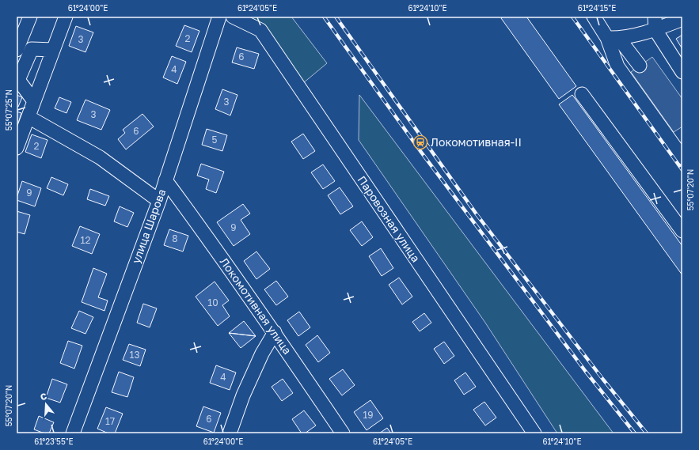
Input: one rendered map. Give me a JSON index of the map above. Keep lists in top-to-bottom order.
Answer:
{
  "streets": {
    "street": ["Паровозная улица", "улица Шарова", "Локомотивная улица"]
  },
  "crossings": [
    ["улица Шарова", "Локомотивная улица"]
  ],
  "places": {
    "station": ["Локомотивная-II"]
  },
  "house_numbers": [
    "2",
    "3",
    "6",
    "4",
    "3",
    "3",
    "6",
    "5",
    "2",
    "9",
    "9",
    "8",
    "12",
    "10",
    "13",
    "4",
    "19",
    "6",
    "17"
  ],
  "north": "top",
  "coordinates": [
    "61°24'00\"E",
    "61°24'05\"E",
    "61°24'10\"E",
    "61°24'15\"E",
    "55°07'25\"N",
    "55°07'20\"N",
    "61°23'55\"E"
  ]
}
